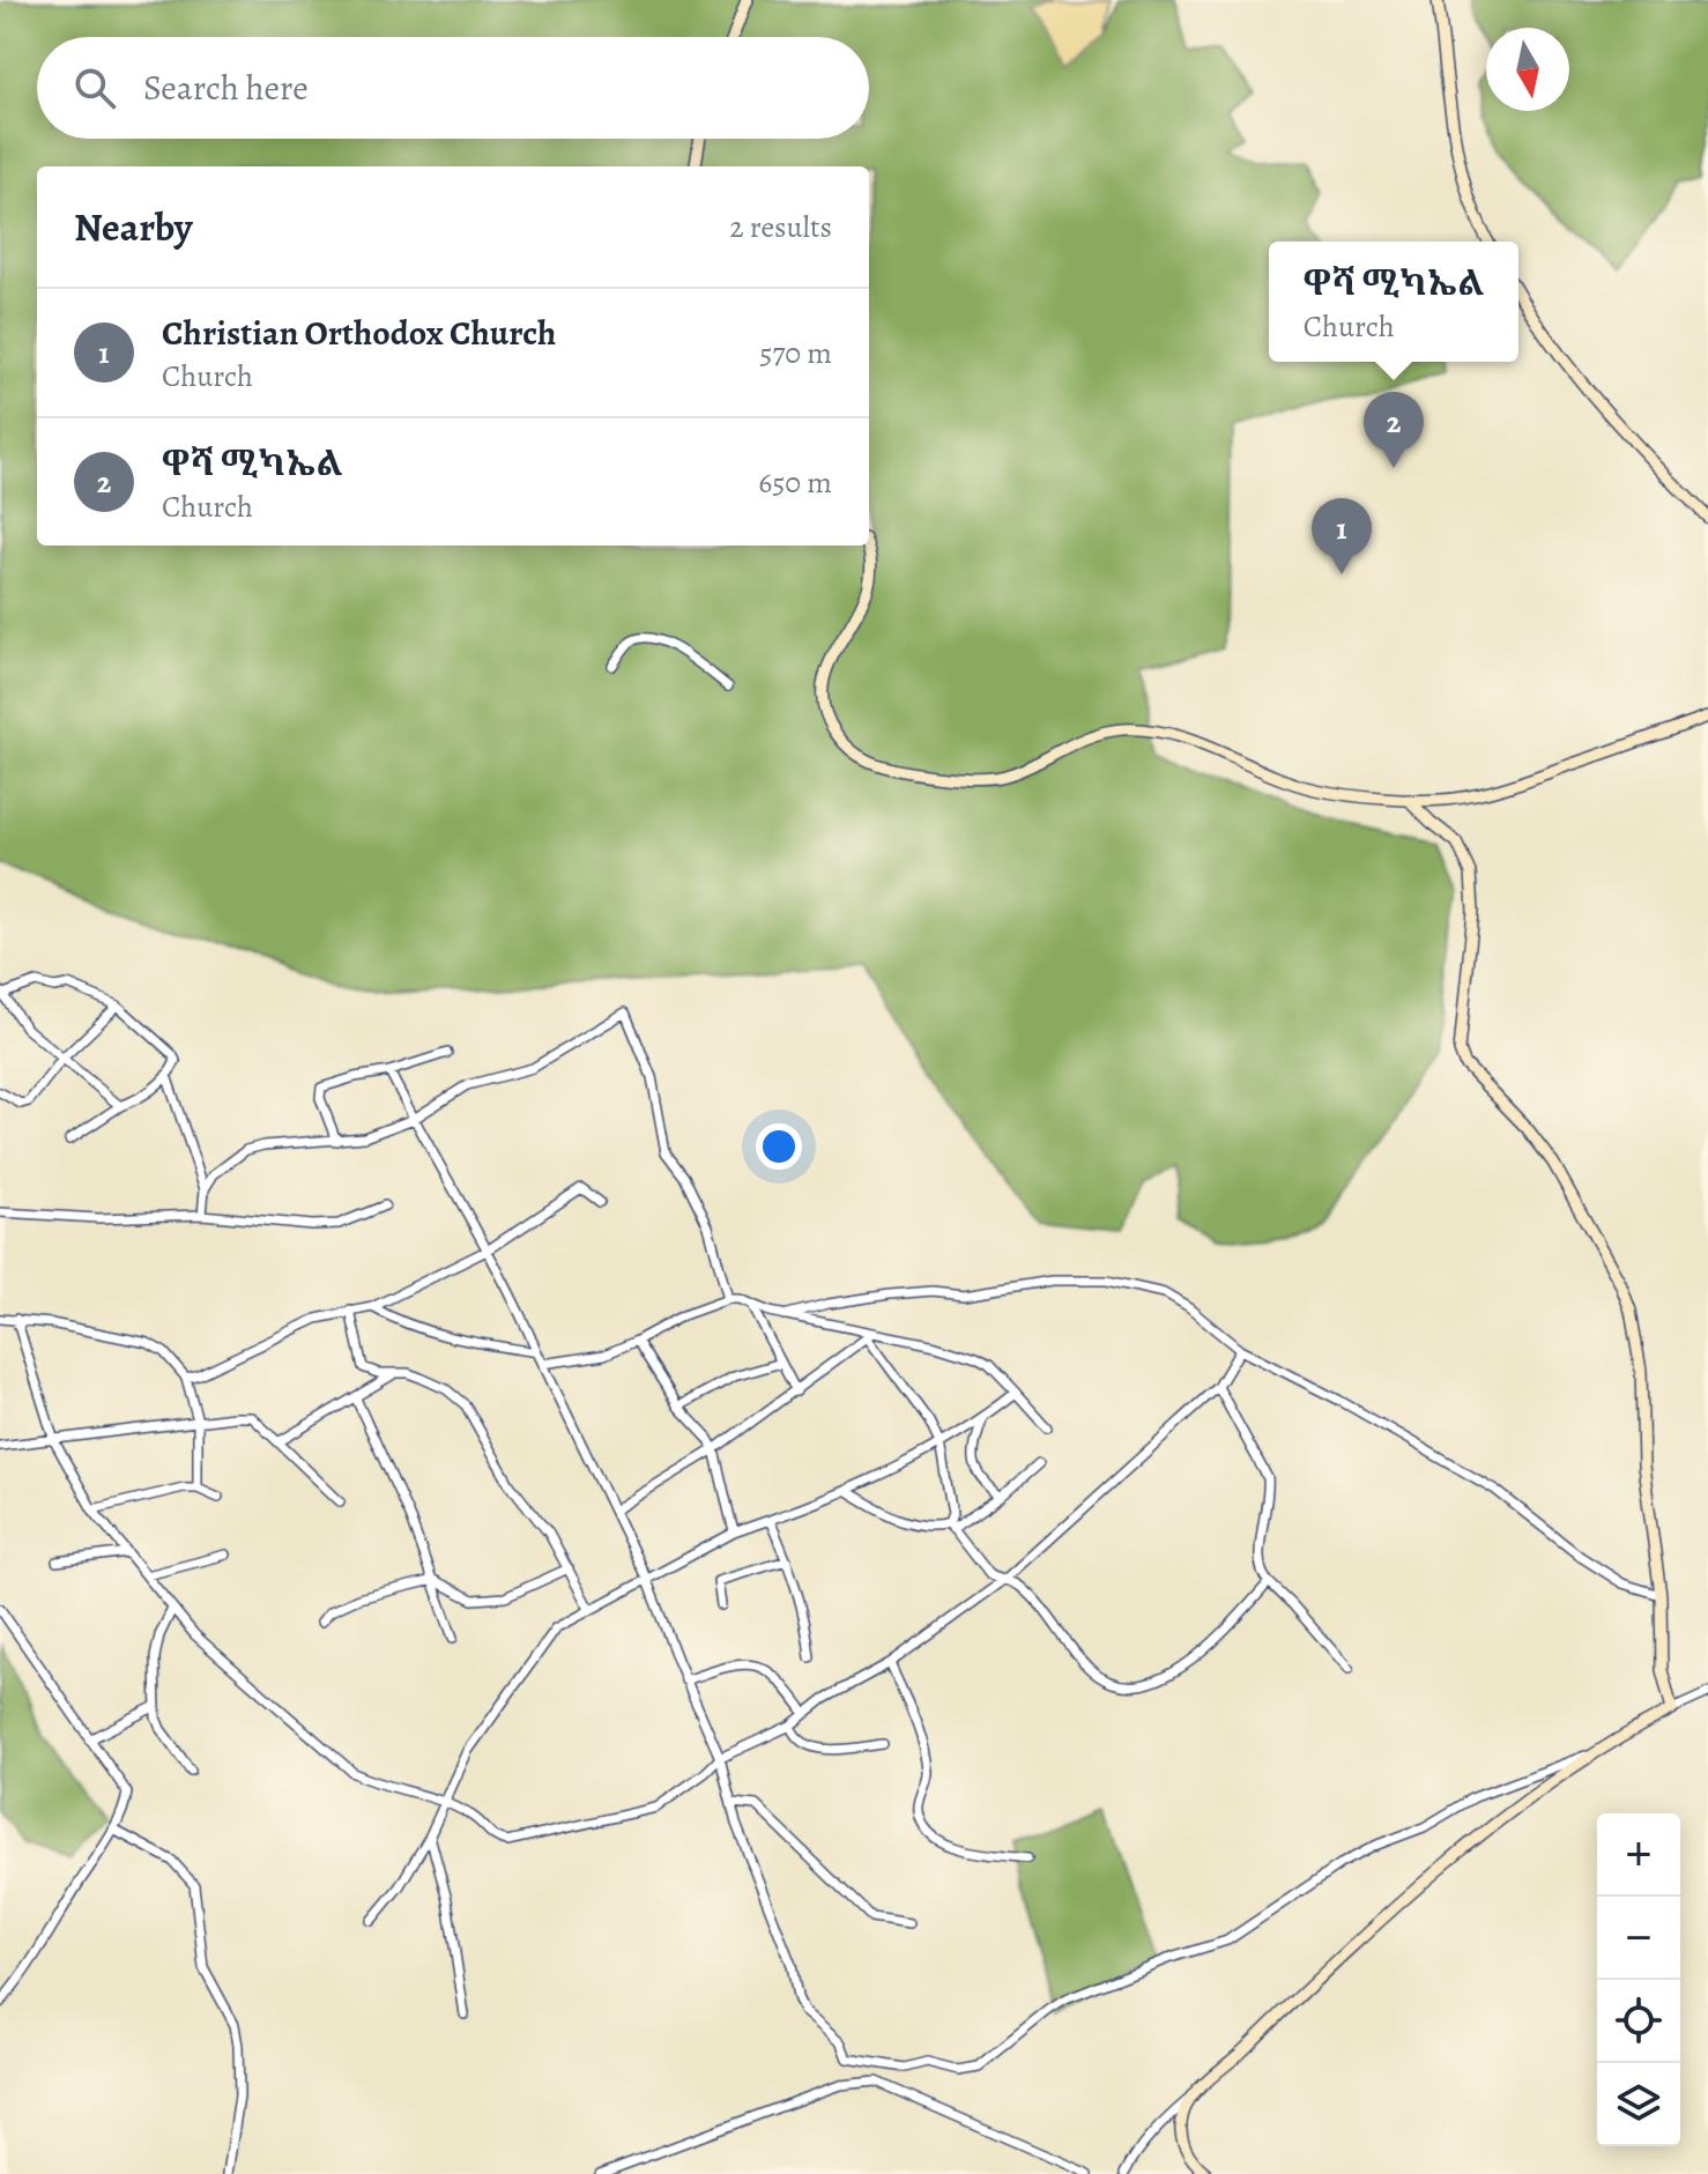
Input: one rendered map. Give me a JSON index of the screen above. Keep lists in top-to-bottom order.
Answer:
{
  "north": "bottom",
  "page": {
    "search": "Search here",
    "heading": ["Nearby", "2 results"],
    "popup": ["ዋሻ ሚካኤል", "Church"],
    "list": [
      {
        "mark": "1",
        "name": "Christian Orthodox Church",
        "note": "Church",
        "value": "570 m"
      },
      {
        "mark": "2",
        "name": "ዋሻ ሚካኤል",
        "note": "Church",
        "value": "650 m"
      }
    ],
    "pins": ["2", "1"],
    "map_buttons": ["+", "−"]
  }
}
